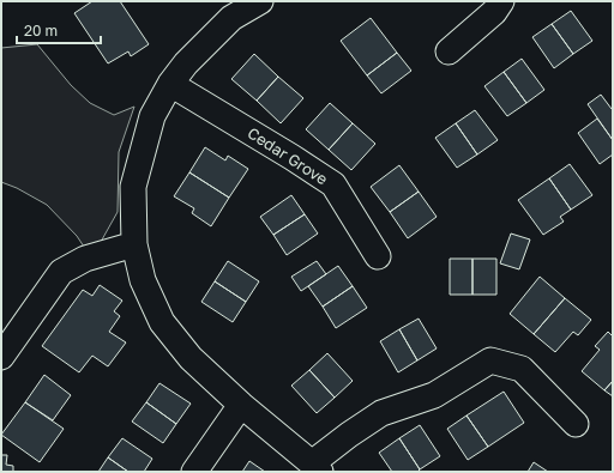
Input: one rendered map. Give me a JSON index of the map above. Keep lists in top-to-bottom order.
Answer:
{
  "streets": {
    "street": ["Cedar Grove"]
  },
  "scale_bar": "20 m"
}
